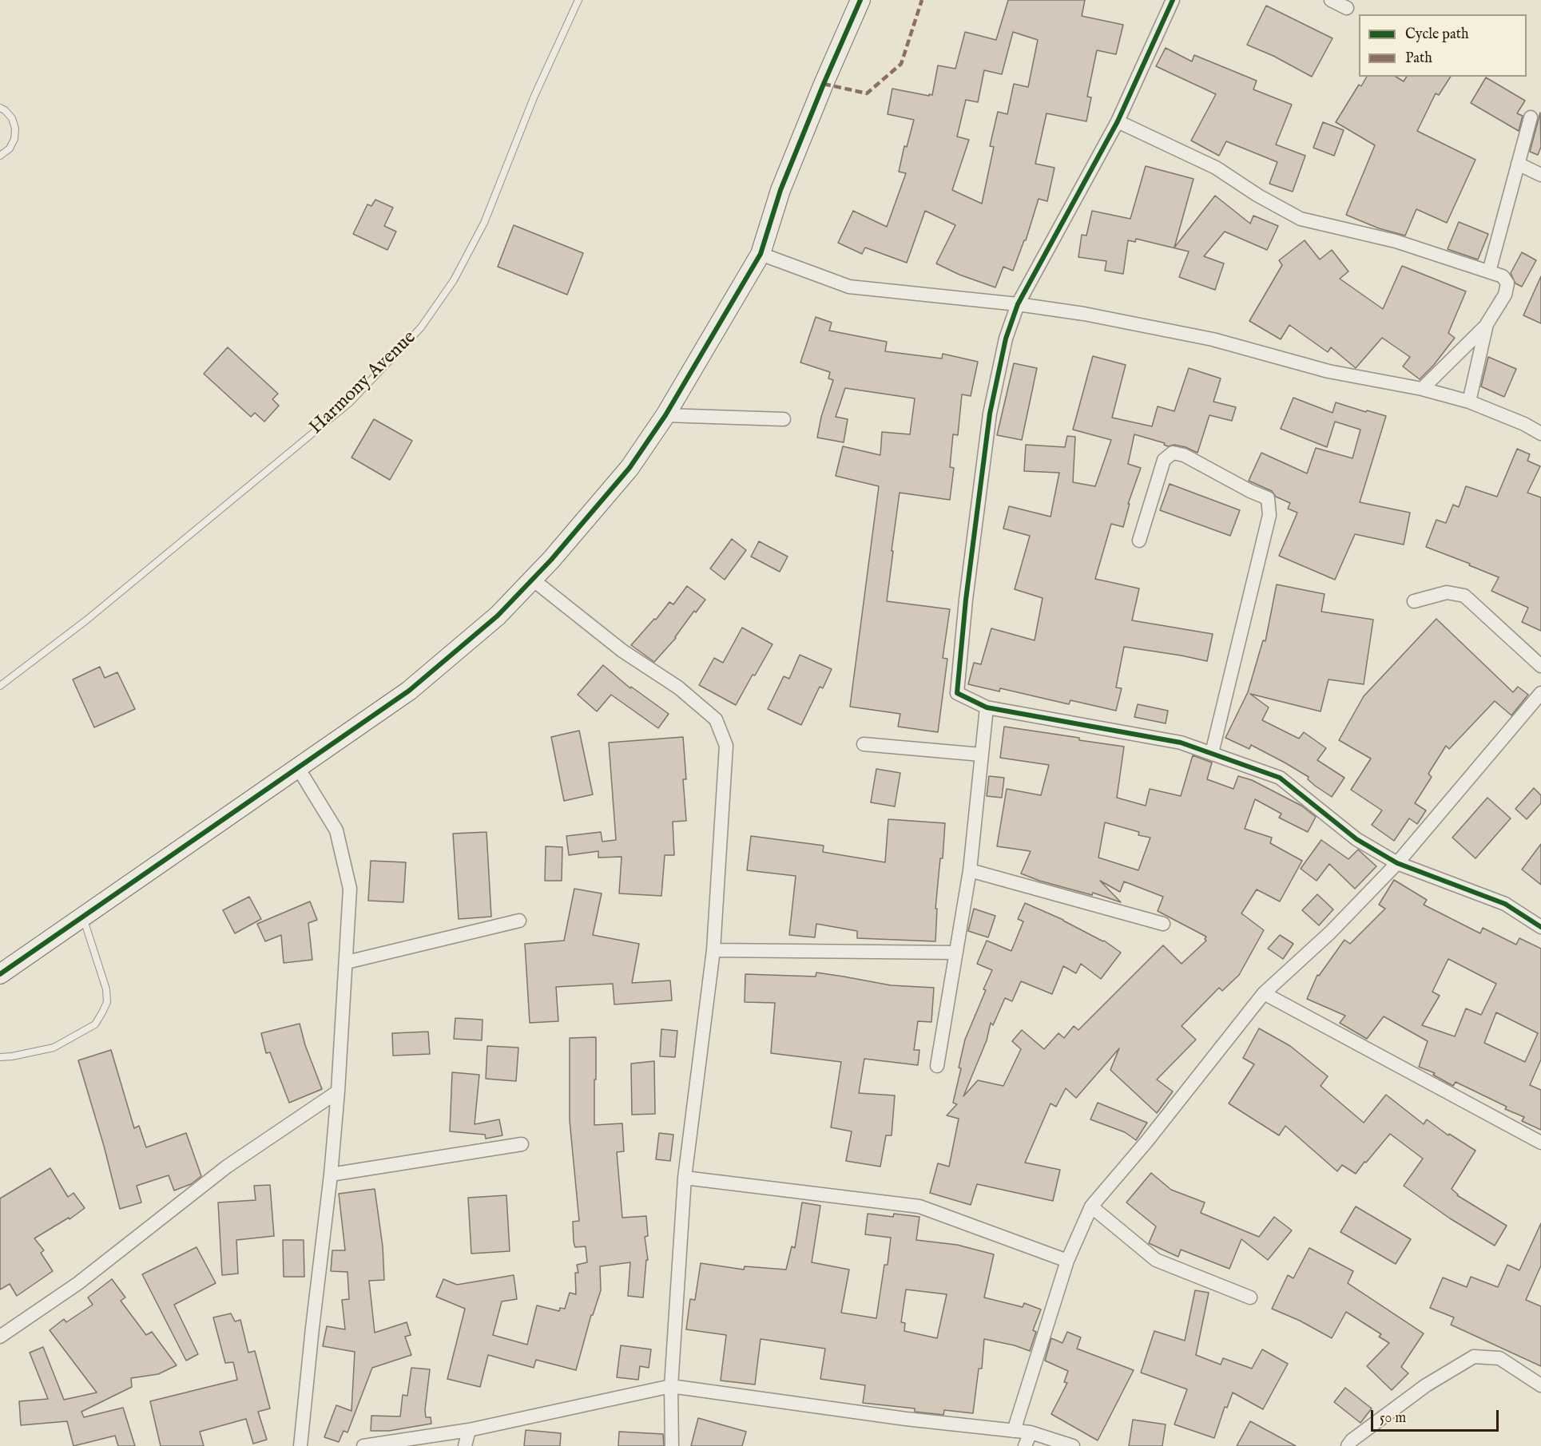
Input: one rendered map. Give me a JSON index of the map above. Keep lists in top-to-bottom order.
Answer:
{
  "streets": {
    "lane": ["Harmony Avenue"]
  },
  "legend": ["Cycle path", "Path"],
  "scale_bar": "50 m"
}
